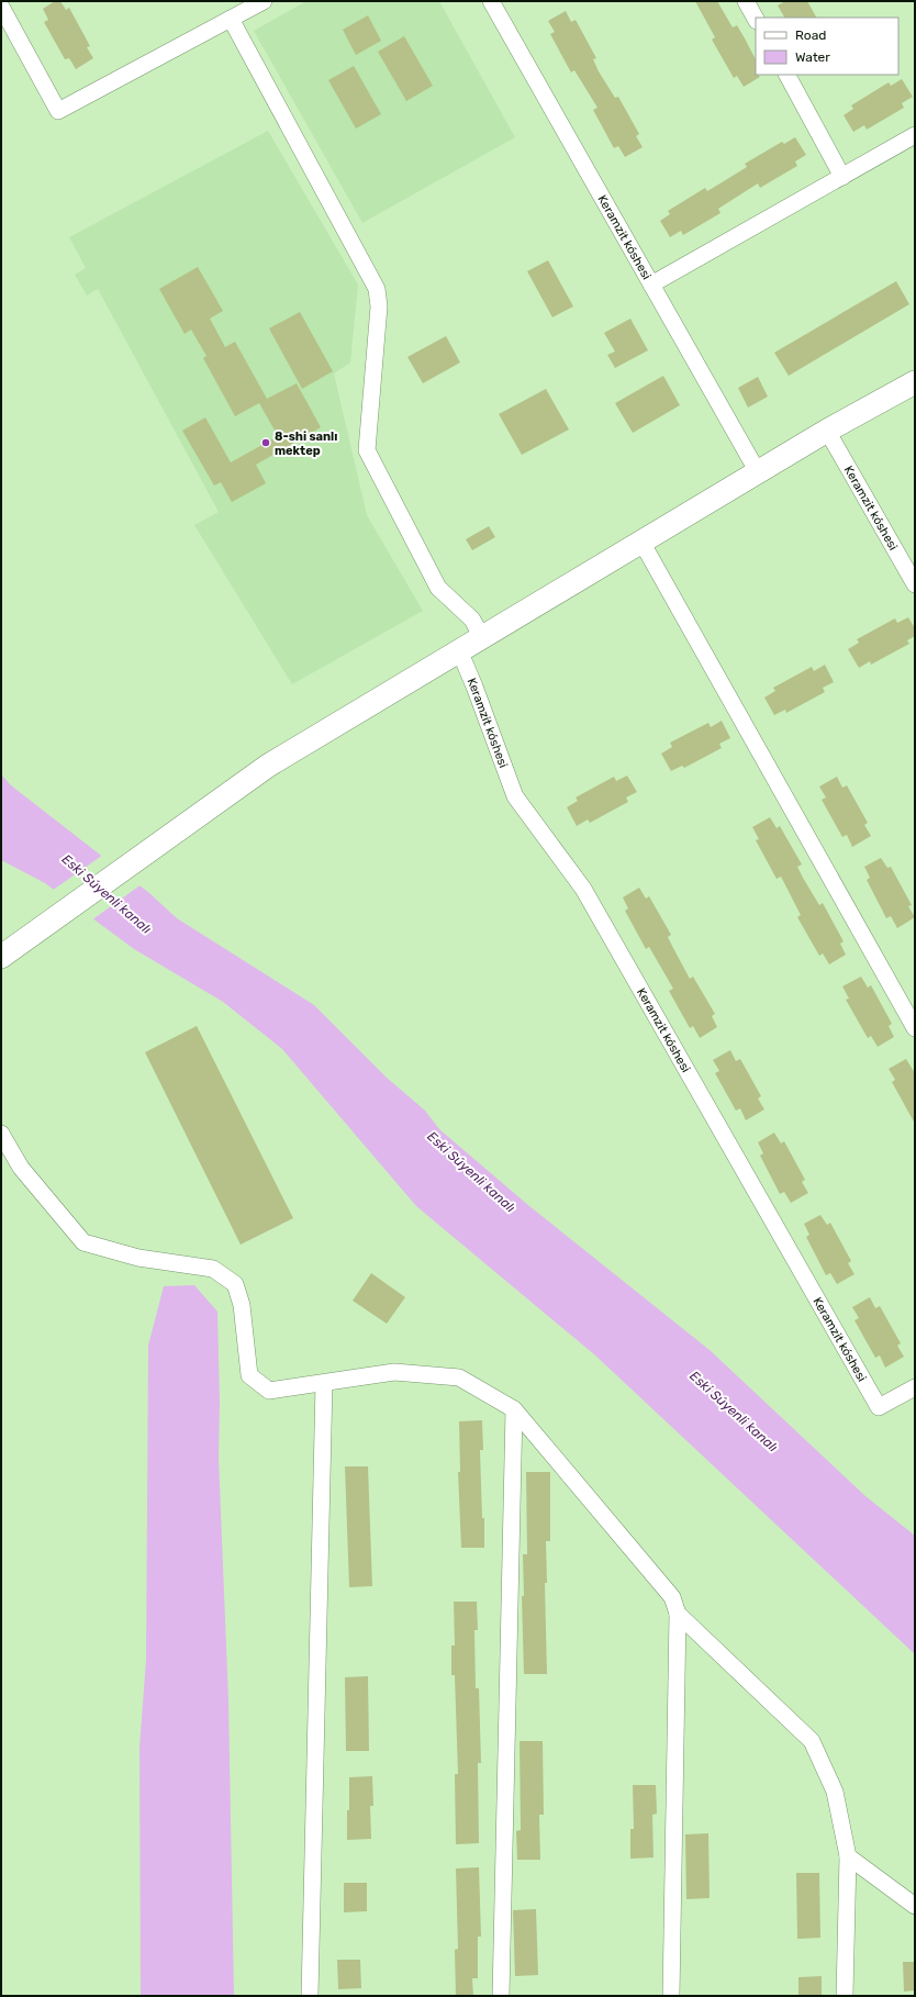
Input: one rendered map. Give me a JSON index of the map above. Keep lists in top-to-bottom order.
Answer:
{
  "streets": {
    "street": ["Keramzit kóshesi"]
  },
  "water": ["Eski Súyenli kanalı"],
  "places": ["8-shi sanlı mektep"],
  "legend": ["Road", "Water"]
}
